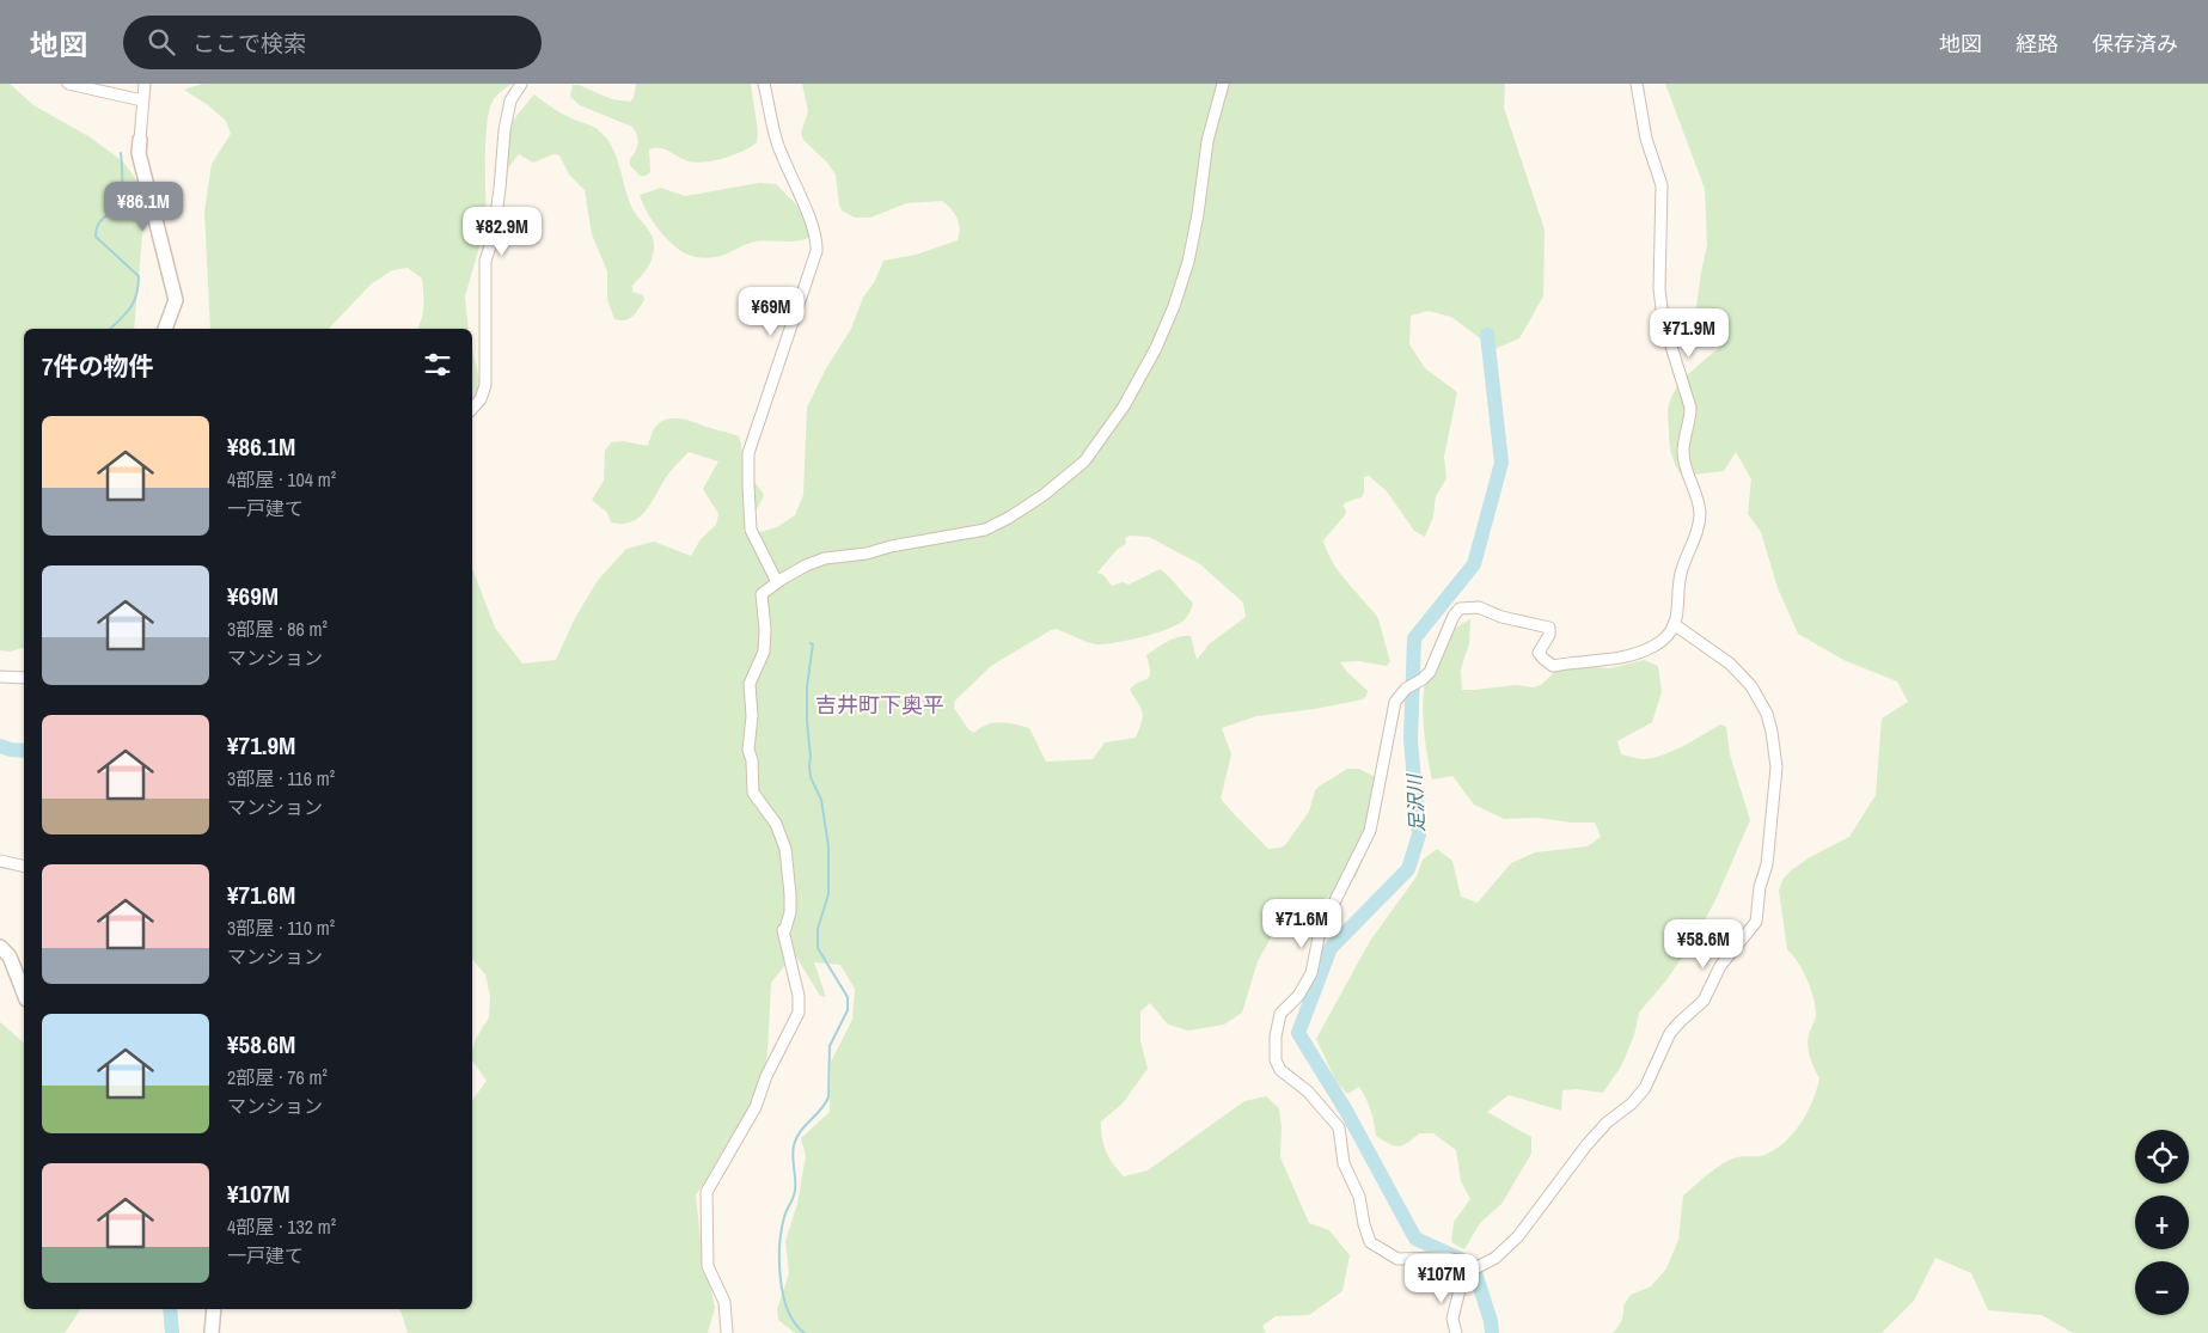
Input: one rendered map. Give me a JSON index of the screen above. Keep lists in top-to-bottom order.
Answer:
{
  "districts": ["吉井町下奥平"],
  "water": ["足沢川"],
  "page": {
    "header": "地図",
    "search": "ここで検索",
    "nav": ["地図", "経路", "保存済み"],
    "price": [
      "¥86.1M",
      "¥82.9M",
      "¥69M",
      "¥71.9M",
      "¥71.6M",
      "¥58.6M",
      "¥107M"
    ],
    "heading": "7件の物件",
    "list": [
      {
        "name": "¥86.1M",
        "note": "4部屋 · 104 m² · 一戸建て"
      },
      {
        "name": "¥69M",
        "note": "3部屋 · 86 m² · マンション"
      },
      {
        "name": "¥71.9M",
        "note": "3部屋 · 116 m² · マンション"
      },
      {
        "name": "¥71.6M",
        "note": "3部屋 · 110 m² · マンション"
      },
      {
        "name": "¥58.6M",
        "note": "2部屋 · 76 m² · マンション"
      },
      {
        "name": "¥107M",
        "note": "4部屋 · 132 m² · 一戸建て"
      }
    ],
    "map_buttons": ["+", "−"]
  }
}
